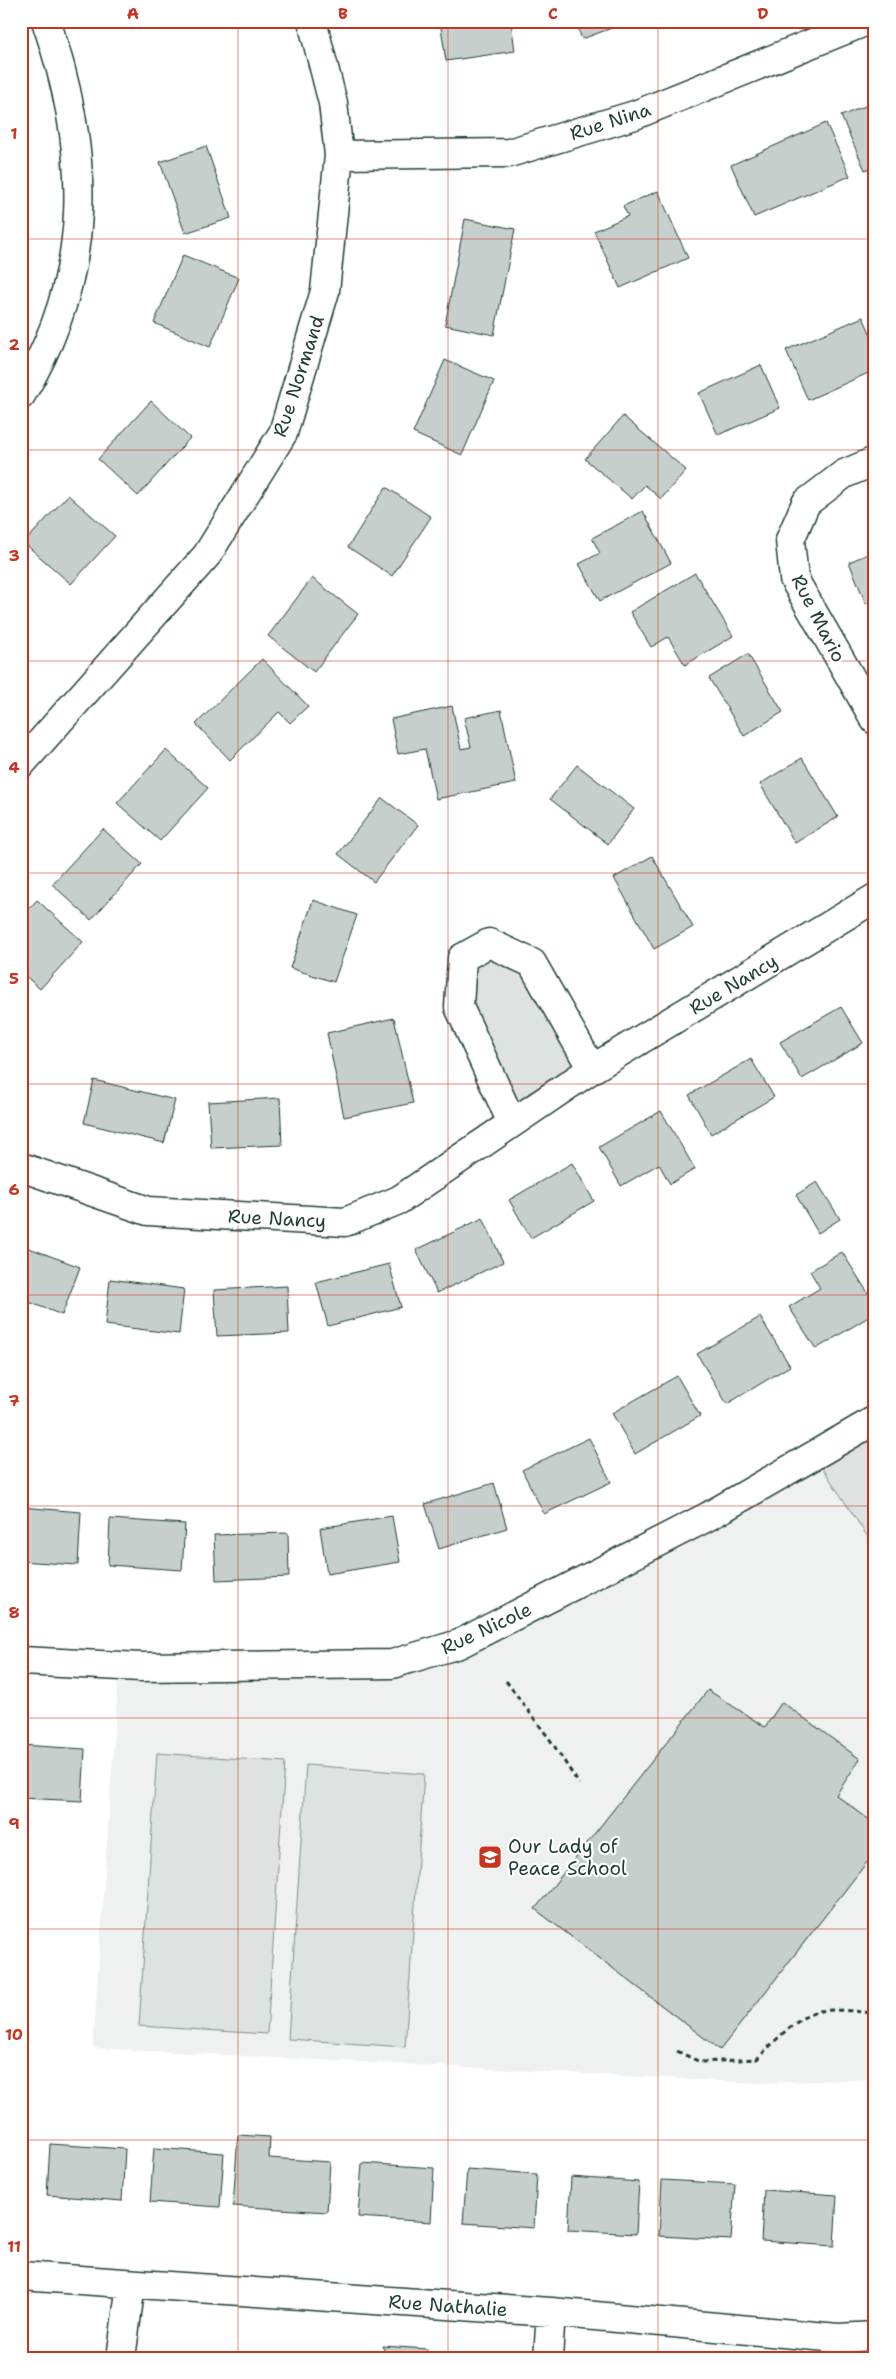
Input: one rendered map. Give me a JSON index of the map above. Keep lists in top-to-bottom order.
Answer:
{
  "streets": {
    "main road": [
      "Rue Nina",
      "Rue Normand",
      "Rue Mario",
      "Rue Nancy",
      "Rue Nicole",
      "Rue Nathalie"
    ]
  },
  "crossings": [
    ["Rue Nina", "Rue Normand"]
  ],
  "places": {
    "school or university": ["Our Lady of Peace School"]
  },
  "grid": {
    "columns": [
      "A",
      "B",
      "C",
      "D"
    ],
    "rows": [
      "1",
      "2",
      "3",
      "4",
      "5",
      "6",
      "7",
      "8",
      "9",
      "10",
      "11"
    ]
  }
}
